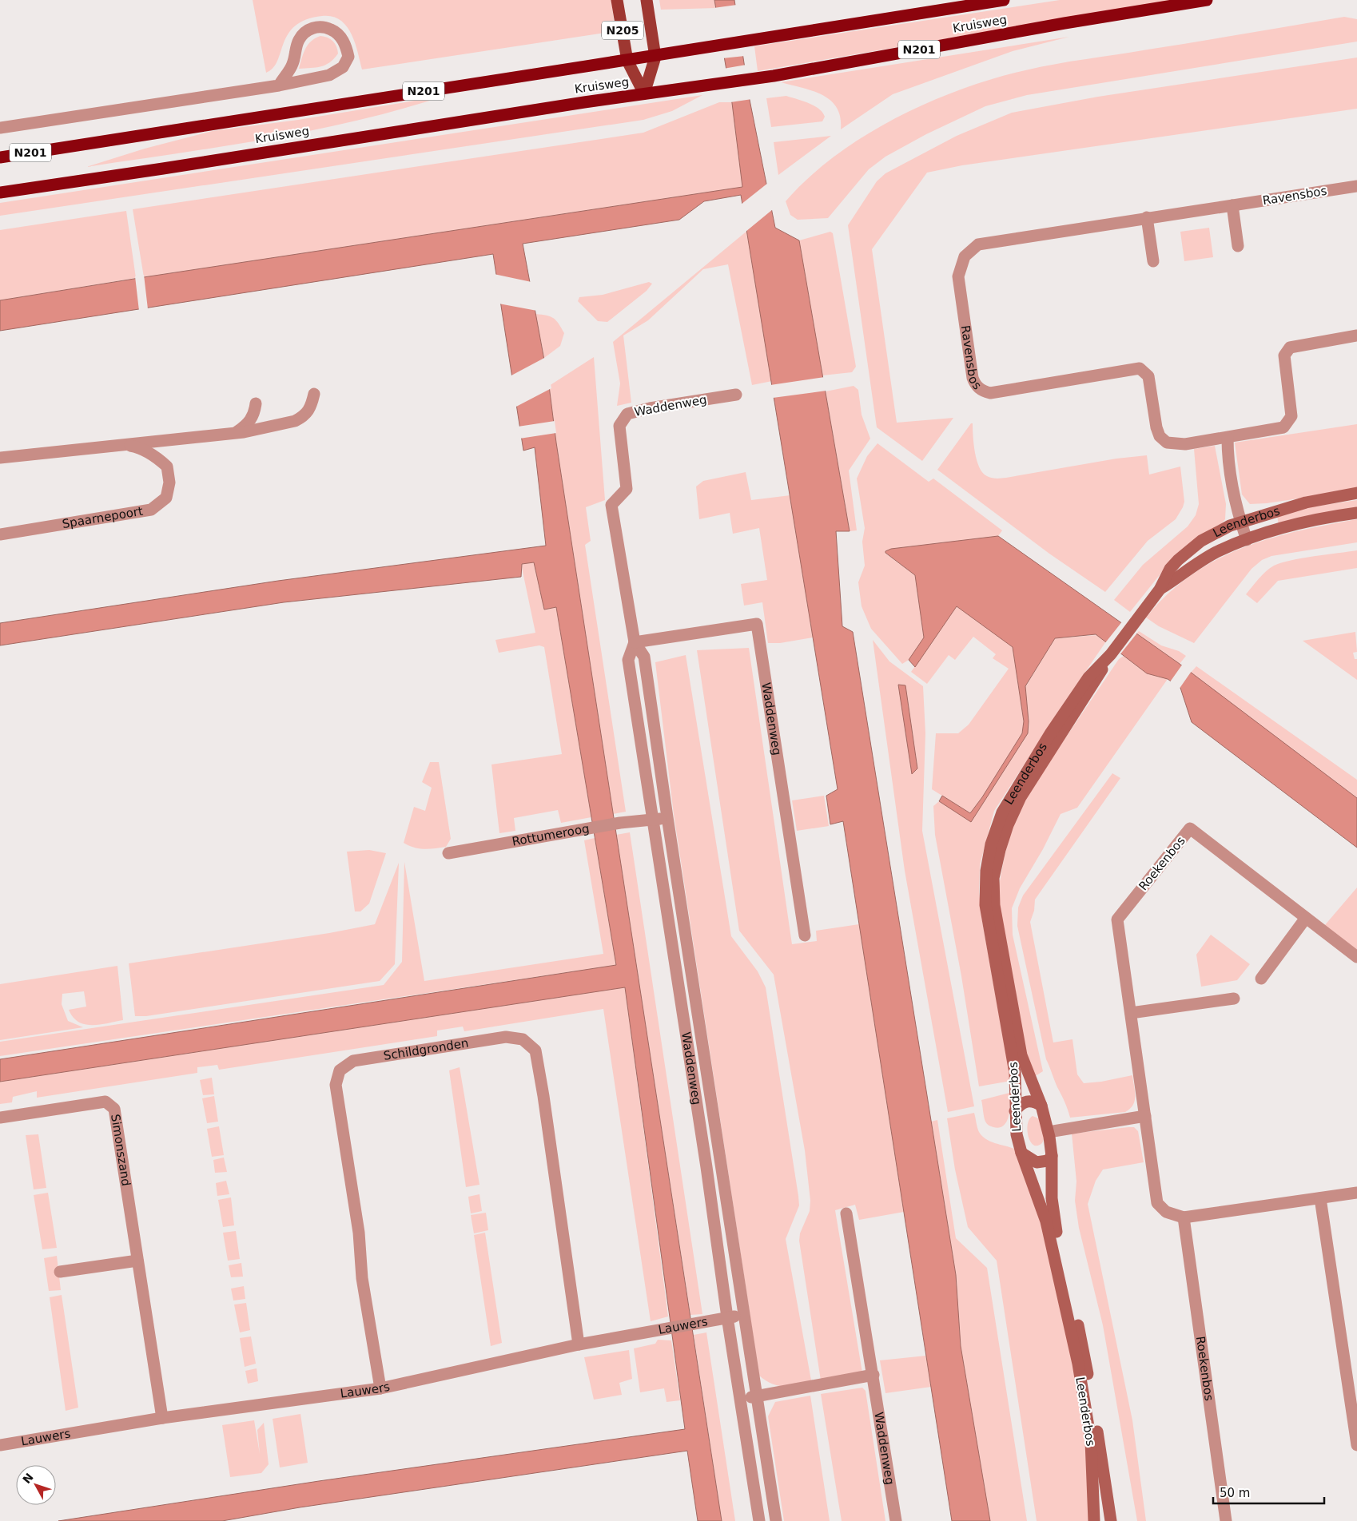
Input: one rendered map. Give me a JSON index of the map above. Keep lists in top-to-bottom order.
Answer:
{
  "streets": {
    "highway": ["Kruisweg", "N201"],
    "main road": ["N205", "Leenderbos"],
    "street": [
      "Ravensbos",
      "Waddenweg",
      "Spaarnepoort",
      "Rottumeroog",
      "Roekenbos",
      "Schildgronden",
      "Simonszand",
      "Lauwers"
    ]
  },
  "crossings": [
    ["Kruisweg", "N205"],
    ["Waddenweg", "Rottumeroog"],
    ["Waddenweg", "Lauwers"],
    ["Schildgronden", "Lauwers"],
    ["Simonszand", "Lauwers"]
  ],
  "scale_bar": "50 m",
  "north": "top left"
}
